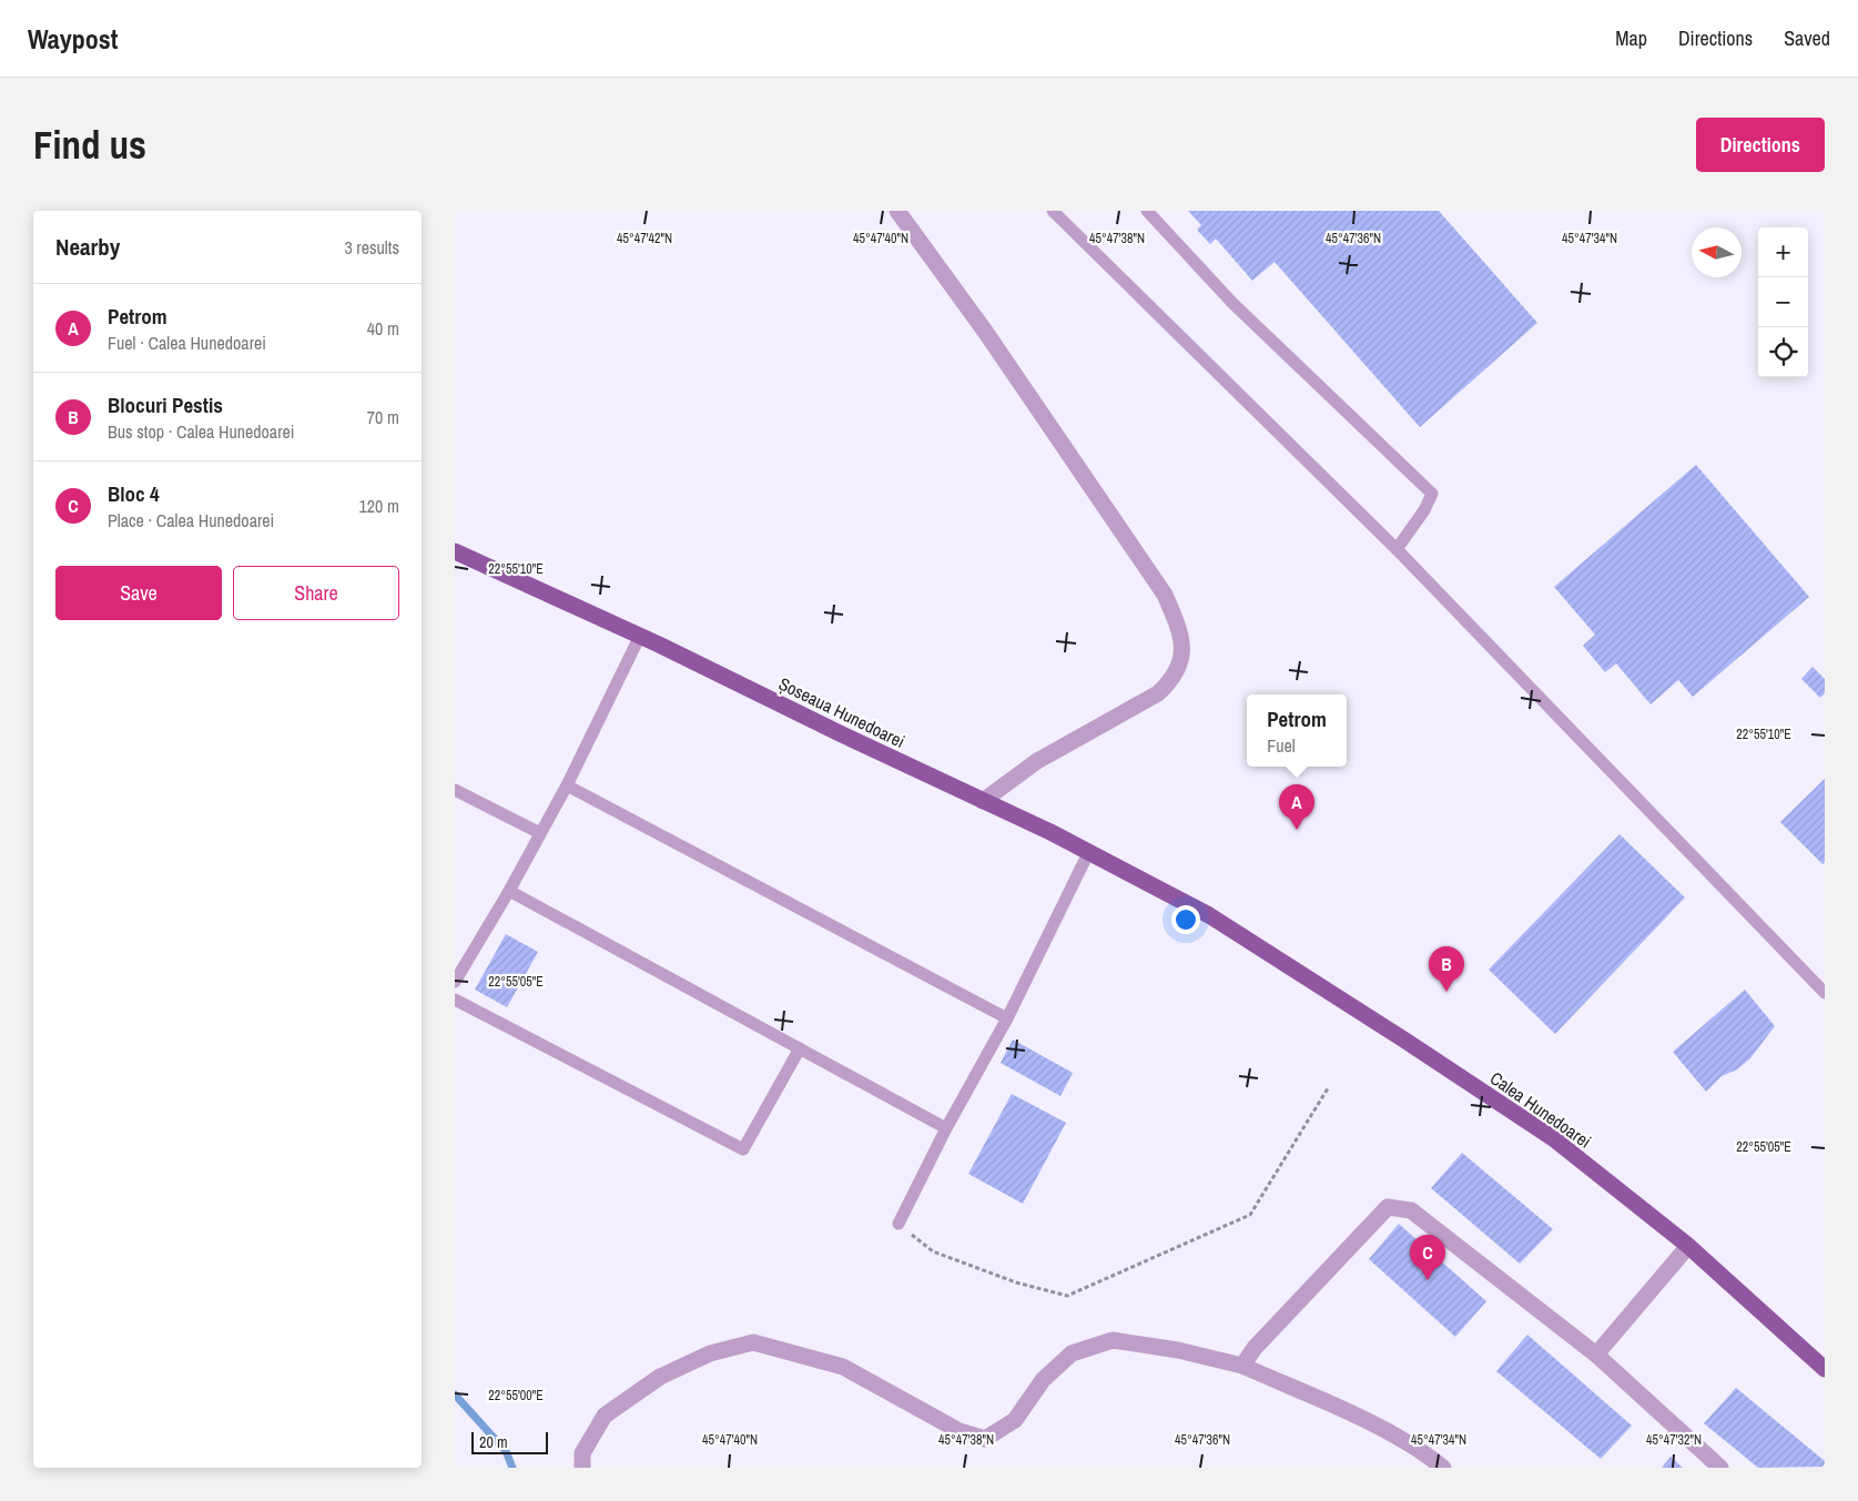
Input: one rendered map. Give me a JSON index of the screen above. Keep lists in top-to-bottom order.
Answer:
{
  "streets": {
    "main road": ["Șoseaua Hunedoarei", "Calea Hunedoarei"]
  },
  "crossings": [
    ["Șoseaua Hunedoarei", "Calea Hunedoarei"]
  ],
  "scale_bar": "20 m",
  "north": "left",
  "page": {
    "header": "Waypost",
    "nav": ["Map", "Directions", "Saved"],
    "buttons": [
      "Directions",
      ["Save", "Share"]
    ],
    "title": "Find us",
    "heading": ["Nearby", "3 results"],
    "map_buttons": ["+", "−"],
    "list": [
      {
        "mark": "A",
        "name": "Petrom",
        "note": "Fuel · Calea Hunedoarei",
        "value": "40 m"
      },
      {
        "mark": "B",
        "name": "Blocuri Pestis",
        "note": "Bus stop · Calea Hunedoarei",
        "value": "70 m"
      },
      {
        "mark": "C",
        "name": "Bloc 4",
        "note": "Place · Calea Hunedoarei",
        "value": "120 m"
      }
    ],
    "popup": ["Petrom", "Fuel"],
    "pins": ["A", "B", "C"],
    "scale": "20 m"
  },
  "coordinates": [
    "45°47'42\"N",
    "45°47'40\"N",
    "45°47'38\"N",
    "45°47'36\"N",
    "45°47'34\"N",
    "22°55'10\"E",
    "22°55'05\"E",
    "22°55'00\"E",
    "45°47'32\"N"
  ]
}
